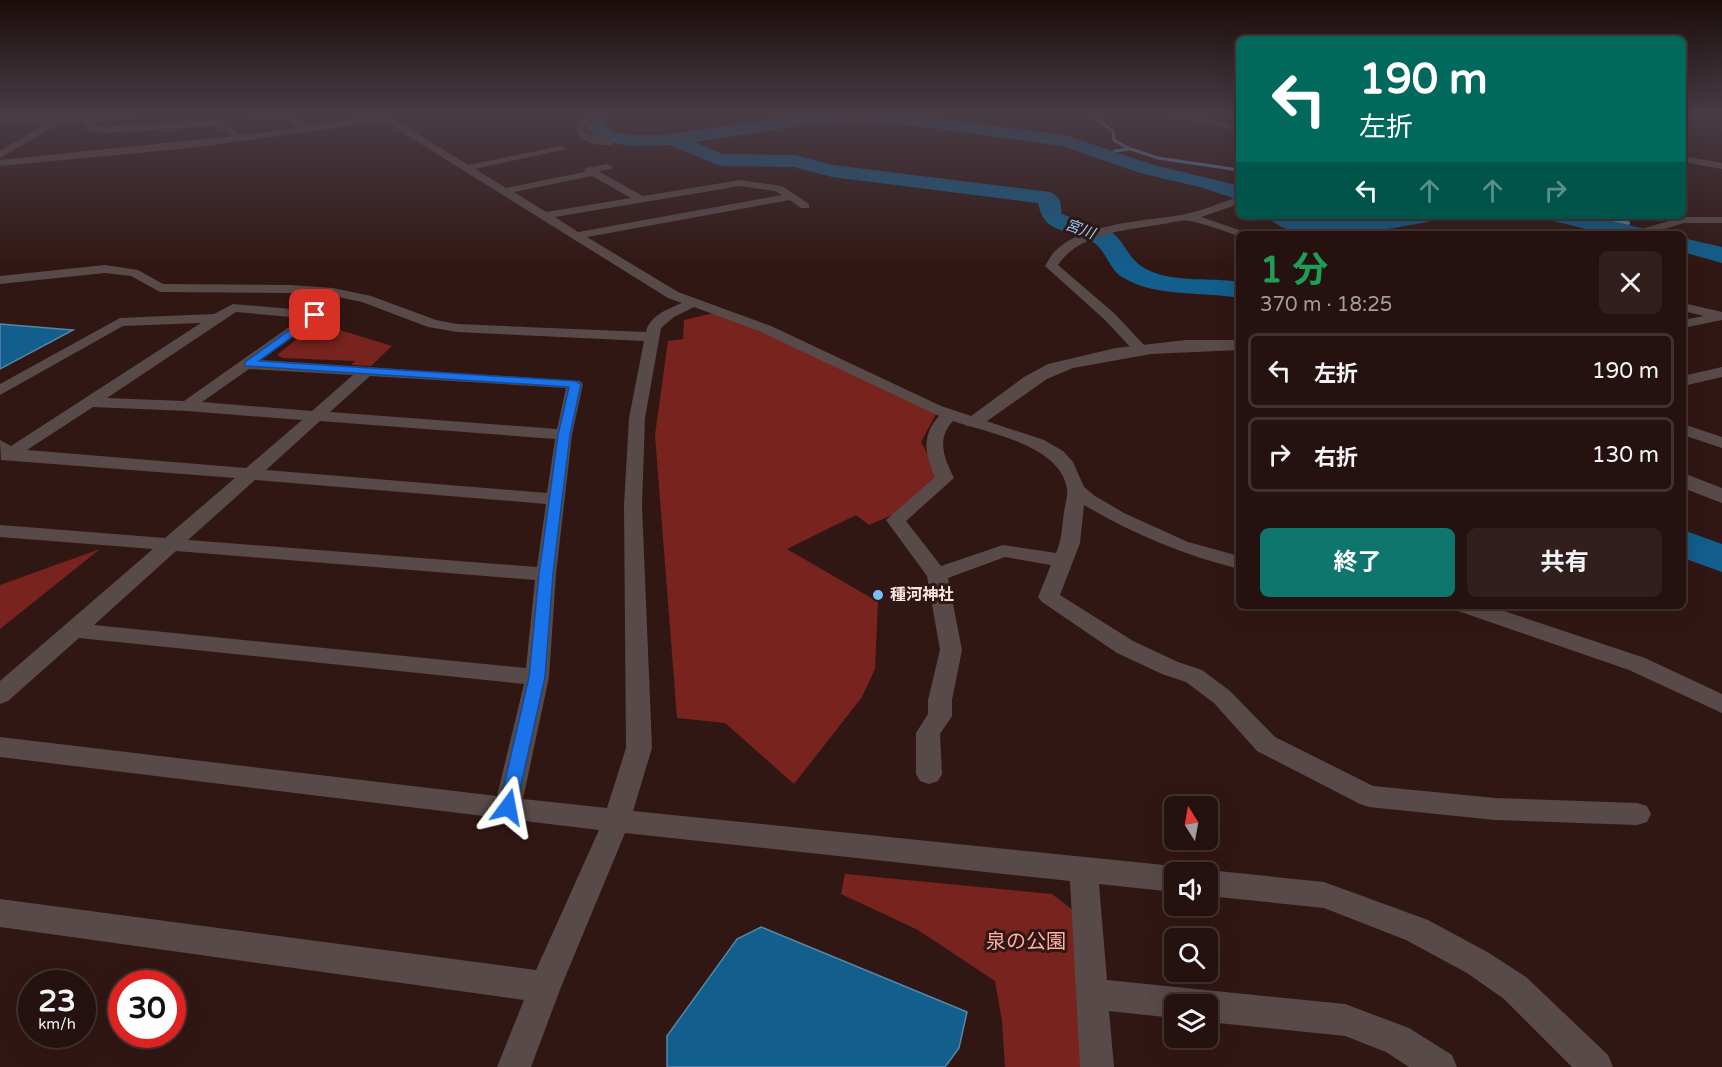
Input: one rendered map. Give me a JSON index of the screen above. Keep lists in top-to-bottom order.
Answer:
{
  "water": ["宮川"],
  "parks": ["泉の公園"],
  "places": ["種河神社"],
  "north": "top",
  "page": {
    "turn": ["190 m", "左折"],
    "heading": ["1 分", "370 m · 18:25"],
    "list": [
      {
        "name": "左折",
        "value": "190 m"
      },
      {
        "name": "右折",
        "value": "130 m"
      }
    ],
    "buttons": ["終了", "共有"],
    "speed": "23 km/h",
    "limit": "30"
  }
}
